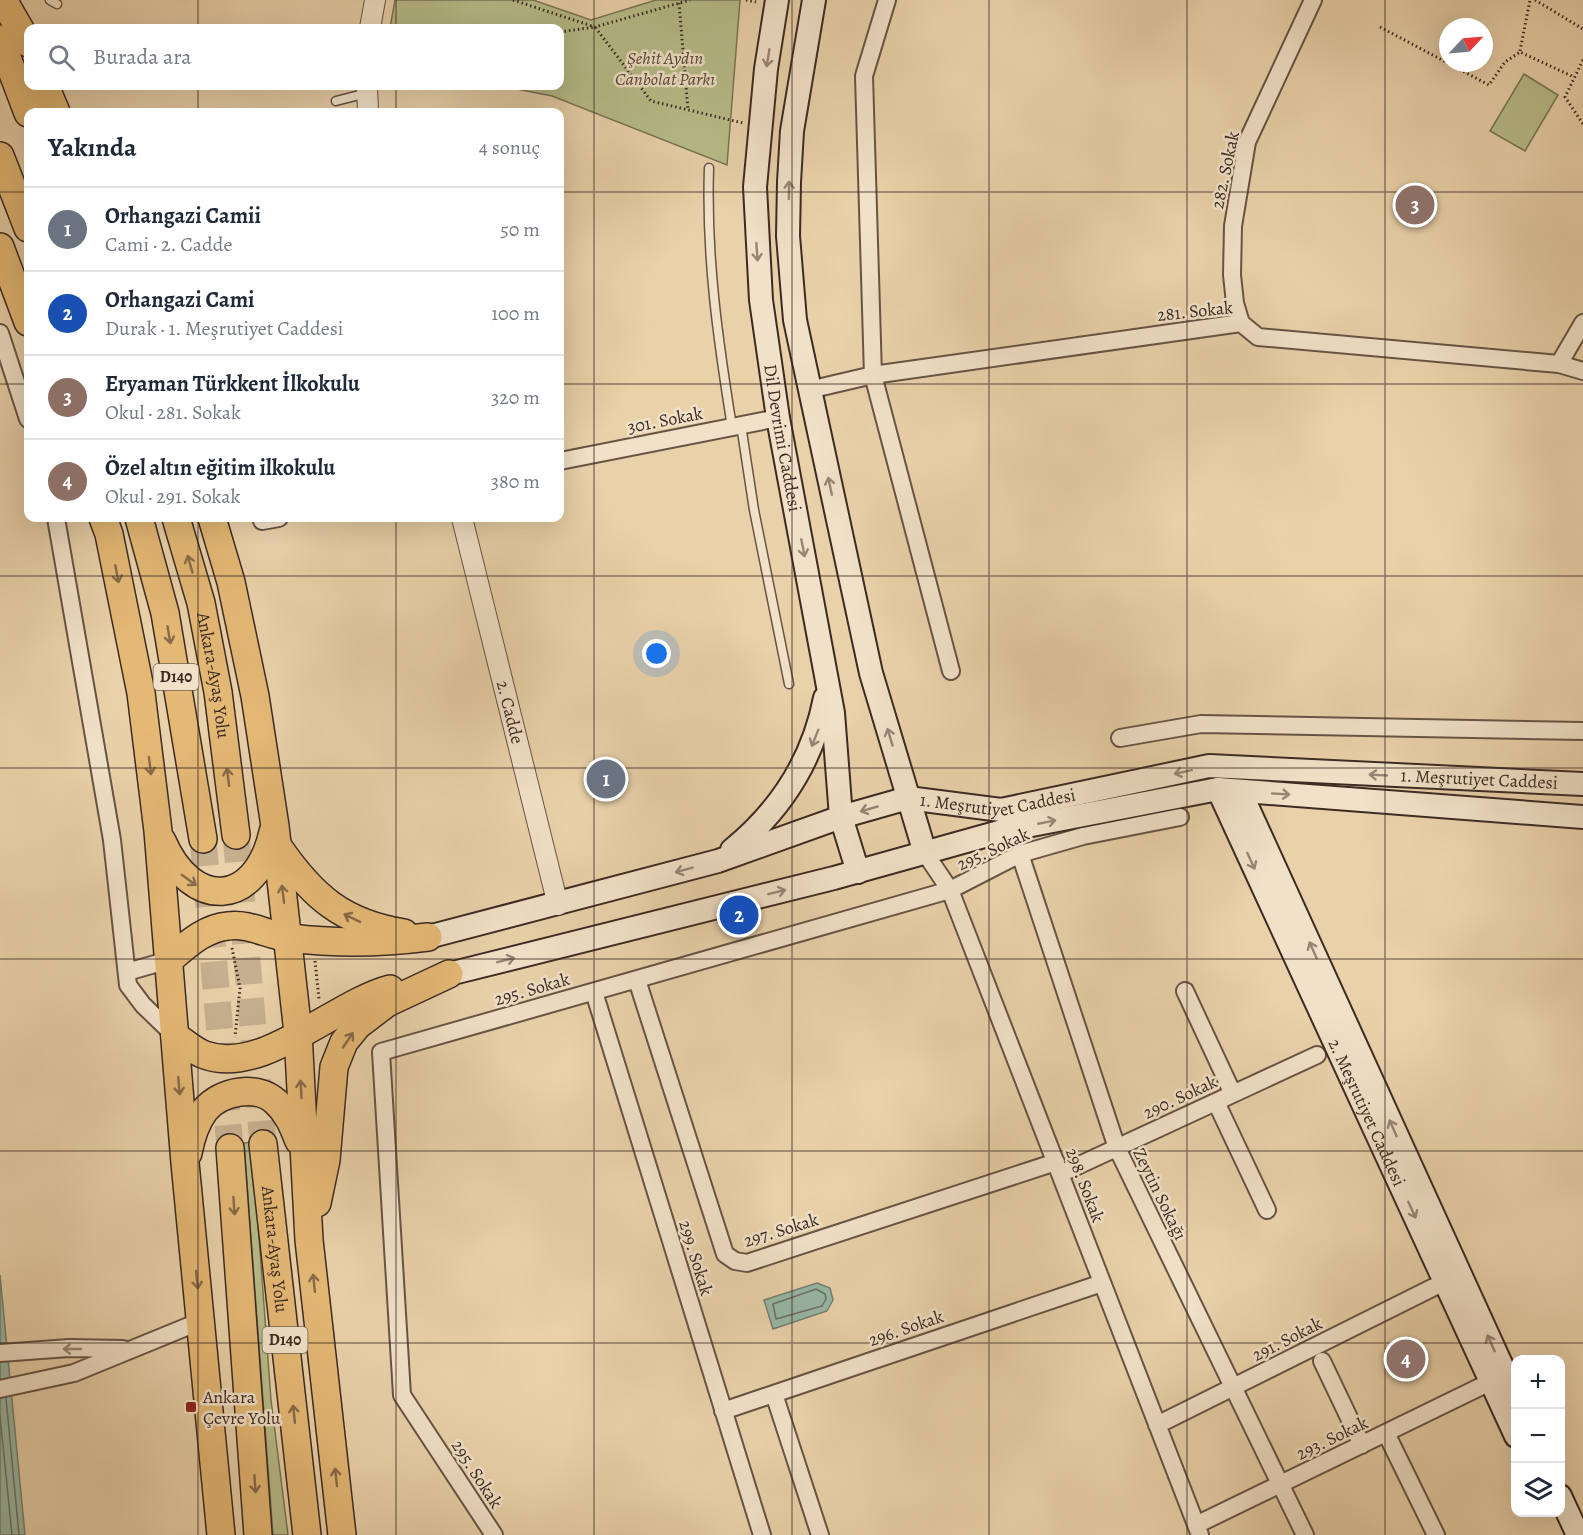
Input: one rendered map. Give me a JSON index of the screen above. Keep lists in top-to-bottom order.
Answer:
{
  "streets": {
    "highway": ["Ankara-Ayaş Yolu", "D140"],
    "main road": ["Dil Devrimi Caddesi", "1. Meşrutiyet Caddesi", "2. Meşrutiyet Caddesi"],
    "street": [
      "282. Sokak",
      "281. Sokak",
      "301. Sokak",
      "2. Cadde",
      "295. Sokak",
      "290. Sokak",
      "298. Sokak",
      "Zeytin Sokağı",
      "297. Sokak",
      "299. Sokak",
      "296. Sokak",
      "291. Sokak",
      "293. Sokak"
    ]
  },
  "crossings": [
    ["282. Sokak", "281. Sokak"],
    ["281. Sokak", "Dil Devrimi Caddesi"],
    ["301. Sokak", "Dil Devrimi Caddesi"],
    ["Dil Devrimi Caddesi", "1. Meşrutiyet Caddesi"],
    ["Dil Devrimi Caddesi", "298. Sokak"],
    ["2. Cadde", "1. Meşrutiyet Caddesi"],
    ["1. Meşrutiyet Caddesi", "2. Meşrutiyet Caddesi"],
    ["1. Meşrutiyet Caddesi", "298. Sokak"],
    ["295. Sokak", "298. Sokak"],
    ["295. Sokak", "Zeytin Sokağı"],
    ["295. Sokak", "297. Sokak"],
    ["295. Sokak", "299. Sokak"],
    ["290. Sokak", "298. Sokak"],
    ["290. Sokak", "Zeytin Sokağı"],
    ["290. Sokak", "297. Sokak"],
    ["298. Sokak", "297. Sokak"],
    ["298. Sokak", "296. Sokak"],
    ["298. Sokak", "291. Sokak"],
    ["298. Sokak", "293. Sokak"],
    ["Zeytin Sokağı", "291. Sokak"],
    ["Zeytin Sokağı", "293. Sokak"],
    ["299. Sokak", "296. Sokak"]
  ],
  "parks": ["Şehit Aydın Canbolat Parkı"],
  "places": {
    "transit": ["Ankara Çevre Yolu"]
  },
  "north": "top right",
  "page": {
    "search": "Burada ara",
    "heading": ["Yakında", "4 sonuç"],
    "pins": [
      "3",
      "1",
      "2",
      "4"
    ],
    "list": [
      {
        "mark": "1",
        "name": "Orhangazi Camii",
        "note": "Cami · 2. Cadde",
        "value": "50 m"
      },
      {
        "mark": "2",
        "name": "Orhangazi Cami",
        "note": "Durak · 1. Meşrutiyet Caddesi",
        "value": "100 m"
      },
      {
        "mark": "3",
        "name": "Eryaman Türkkent İlkokulu",
        "note": "Okul · 281. Sokak",
        "value": "320 m"
      },
      {
        "mark": "4",
        "name": "Özel altın eğitim ilkokulu",
        "note": "Okul · 291. Sokak",
        "value": "380 m"
      }
    ],
    "map_buttons": ["+", "−"]
  }
}
